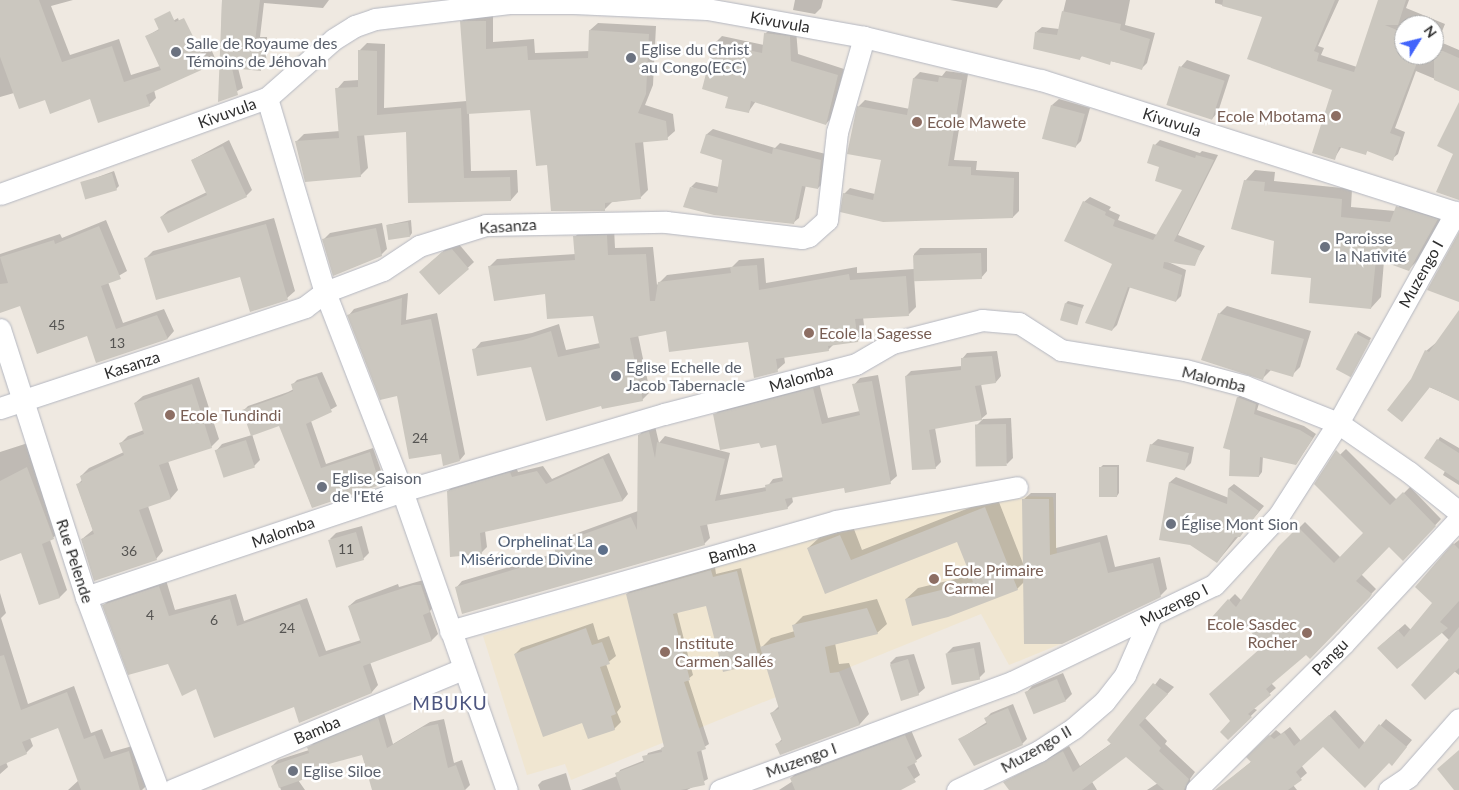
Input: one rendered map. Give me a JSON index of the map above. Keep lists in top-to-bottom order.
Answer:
{
  "streets": {
    "street": [
      "Kivuvula",
      "Kasanza",
      "Muzengo I",
      "Malomba",
      "Bamba",
      "Rue Pelende",
      "Pangu",
      "Muzengo II"
    ]
  },
  "crossings": [
    ["Kivuvula", "Kasanza"],
    ["Kivuvula", "Muzengo I"],
    ["Kasanza", "Rue Pelende"],
    ["Muzengo I", "Malomba"],
    ["Muzengo I", "Muzengo II"],
    ["Malomba", "Rue Pelende"]
  ],
  "districts": ["MBUKU"],
  "places": [
    "Salle de Royaume des Témoins de Jéhovah",
    "Eglise du Christ au Congo(ECC)",
    "Ecole Mbotama",
    "Ecole Mawete",
    "Paroisse la Nativité",
    "Ecole la Sagesse",
    "Eglise Echelle de Jacob Tabernacle",
    "Ecole Tundindi",
    "Eglise Saison de l'Eté",
    "Église Mont Sion",
    "Orphelinat La Miséricorde Divine",
    "Ecole Primaire Carmel",
    "Ecole Sasdec Rocher",
    "Institute Carmen Sallés",
    "Eglise Siloe"
  ],
  "house_numbers": [
    "45",
    "13",
    "24",
    "11",
    "36",
    "4",
    "6",
    "24"
  ],
  "north": "top right"
}
